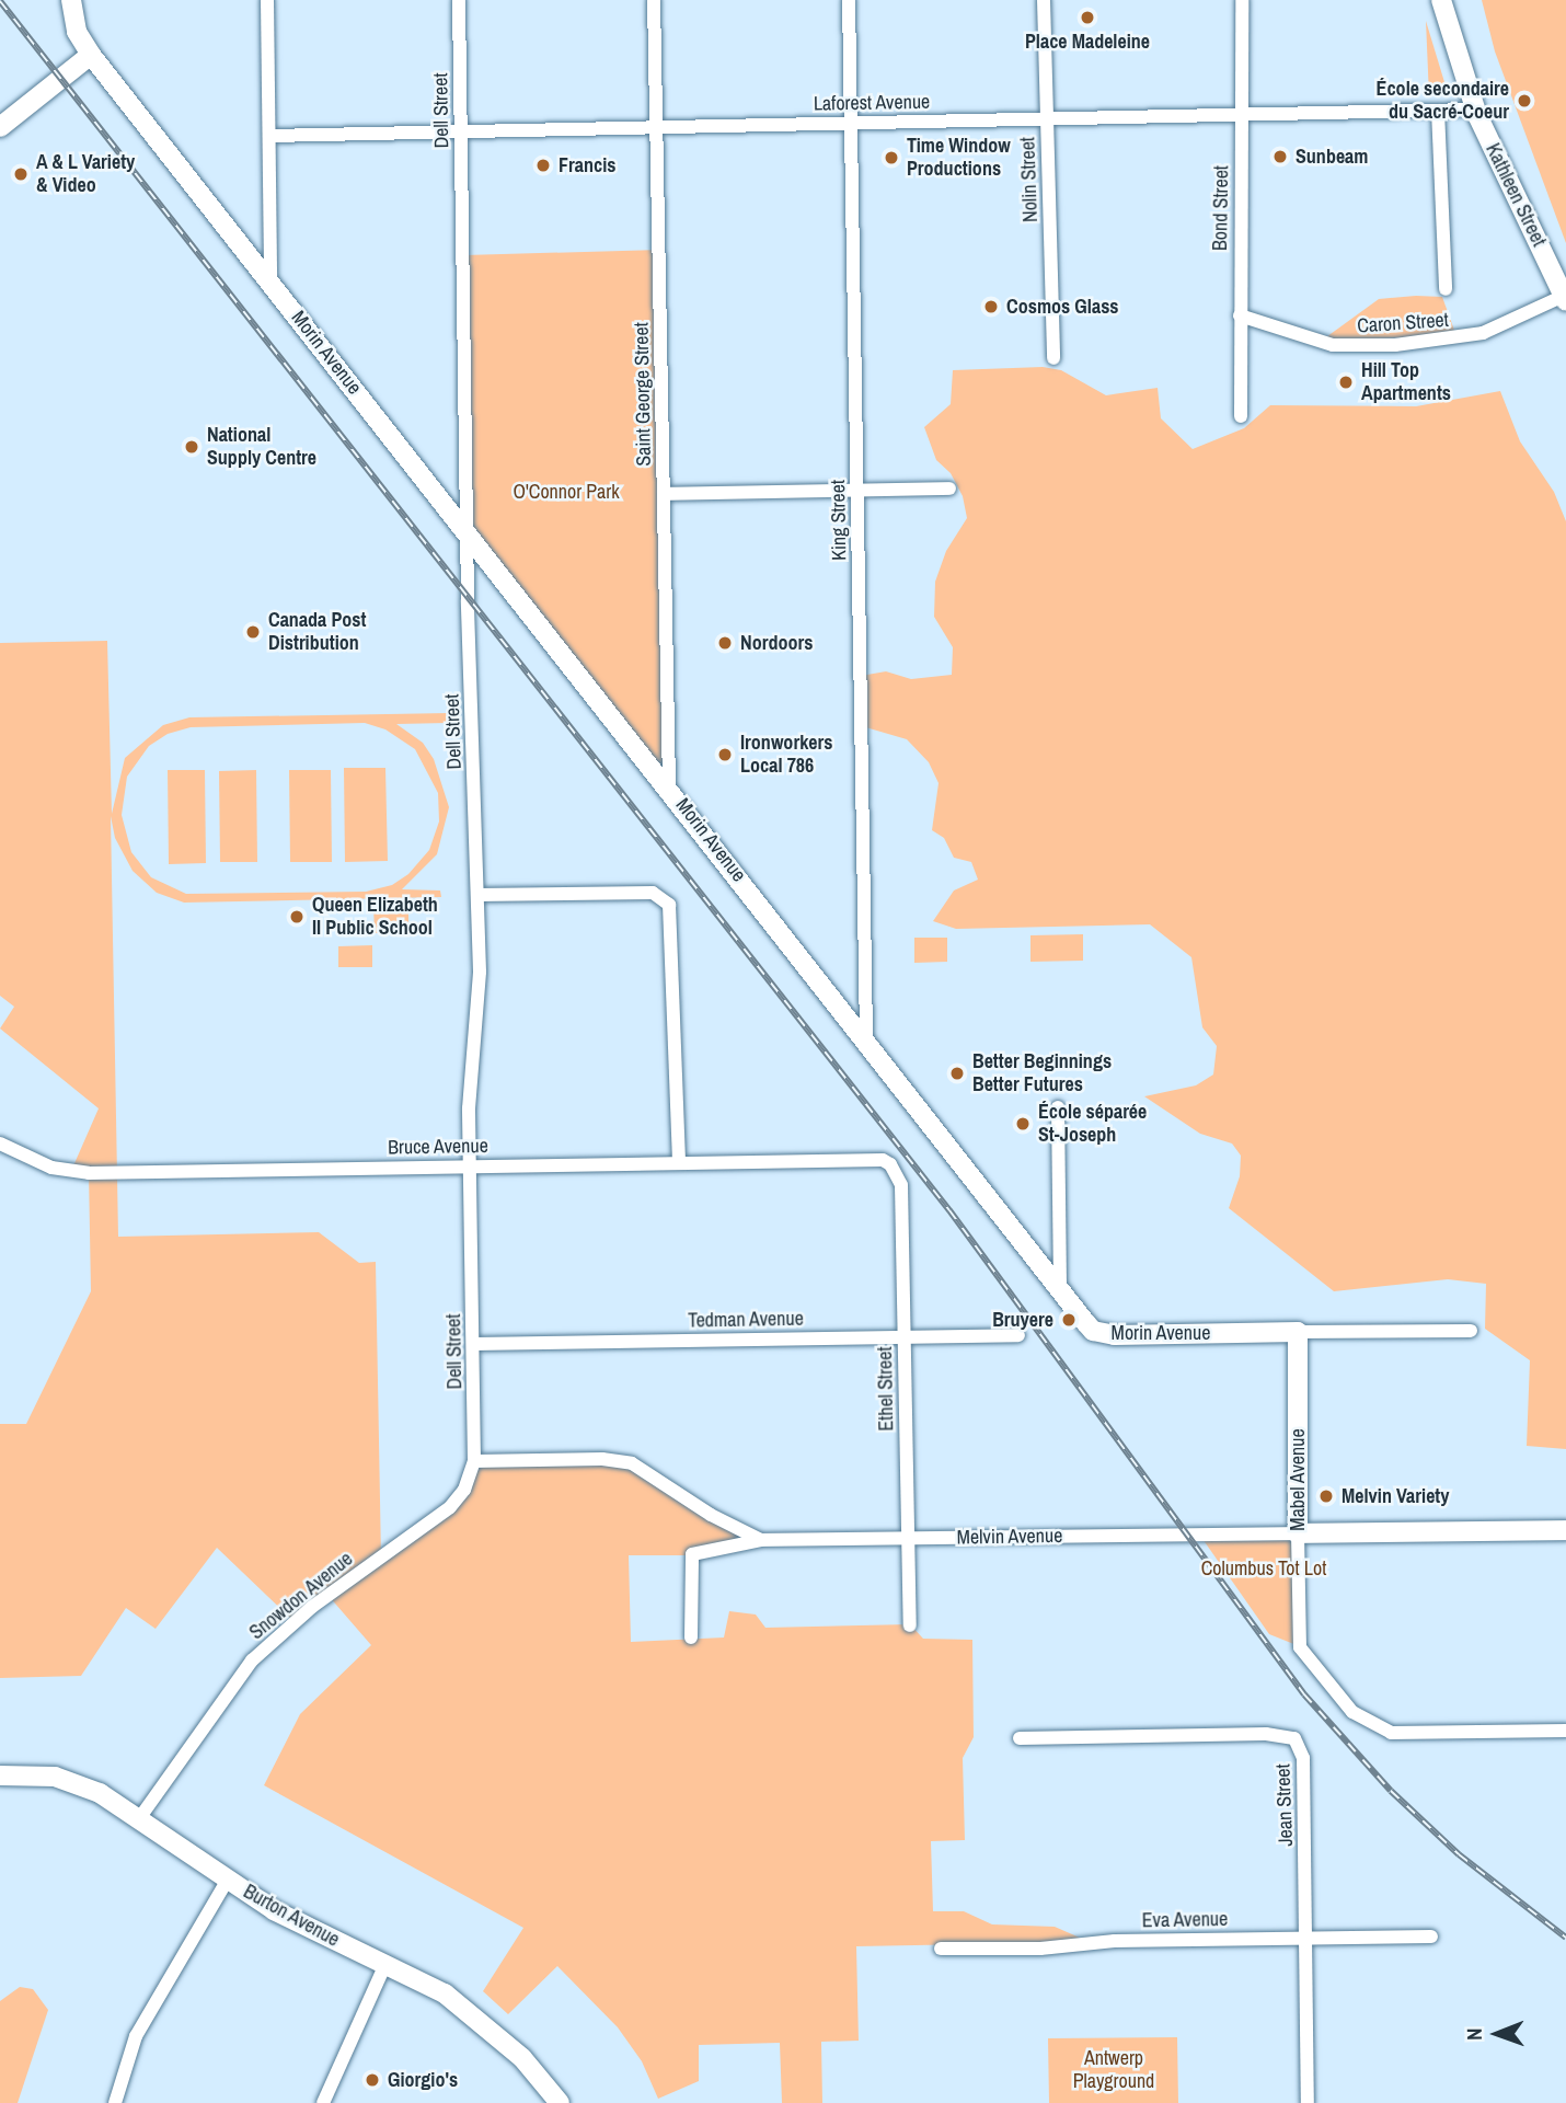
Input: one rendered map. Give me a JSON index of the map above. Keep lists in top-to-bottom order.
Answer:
{
  "streets": {
    "street": [
      "Laforest Avenue",
      "Dell Street",
      "Nolin Street",
      "Kathleen Street",
      "Bond Street",
      "Caron Street",
      "Morin Avenue",
      "Saint George Street",
      "King Street",
      "Bruce Avenue",
      "Tedman Avenue",
      "Ethel Street",
      "Mabel Avenue",
      "Melvin Avenue",
      "Snowdon Avenue",
      "Jean Street",
      "Burton Avenue",
      "Eva Avenue"
    ]
  },
  "crossings": [
    ["Laforest Avenue", "Dell Street"],
    ["Laforest Avenue", "Nolin Street"],
    ["Laforest Avenue", "Kathleen Street"],
    ["Laforest Avenue", "Bond Street"],
    ["Laforest Avenue", "Saint George Street"],
    ["Laforest Avenue", "King Street"],
    ["Dell Street", "Morin Avenue"],
    ["Dell Street", "Bruce Avenue"],
    ["Dell Street", "Tedman Avenue"],
    ["Dell Street", "Melvin Avenue"],
    ["Dell Street", "Snowdon Avenue"],
    ["Kathleen Street", "Caron Street"],
    ["Bond Street", "Caron Street"],
    ["Morin Avenue", "Saint George Street"],
    ["Morin Avenue", "King Street"],
    ["Morin Avenue", "Mabel Avenue"],
    ["Bruce Avenue", "Ethel Street"],
    ["Tedman Avenue", "Ethel Street"],
    ["Ethel Street", "Melvin Avenue"],
    ["Mabel Avenue", "Melvin Avenue"],
    ["Melvin Avenue", "Snowdon Avenue"],
    ["Snowdon Avenue", "Burton Avenue"],
    ["Jean Street", "Eva Avenue"]
  ],
  "parks": ["O'Connor Park", "Columbus Tot Lot", "Antwerp Playground"],
  "places": [
    "Place Madeleine",
    "École secondaire du Sacré-Coeur",
    "Sunbeam",
    "Time Window Productions",
    "Francis",
    "A & L Variety & Video",
    "Cosmos Glass",
    "Hill Top Apartments",
    "National Supply Centre",
    "Canada Post Distribution",
    "Nordoors",
    "Ironworkers Local 786",
    "Queen Elizabeth II Public School",
    "Better Beginnings Better Futures",
    "École séparée St-Joseph",
    "Bruyere",
    "Melvin Variety",
    "Giorgio's"
  ],
  "north": "left"
}
